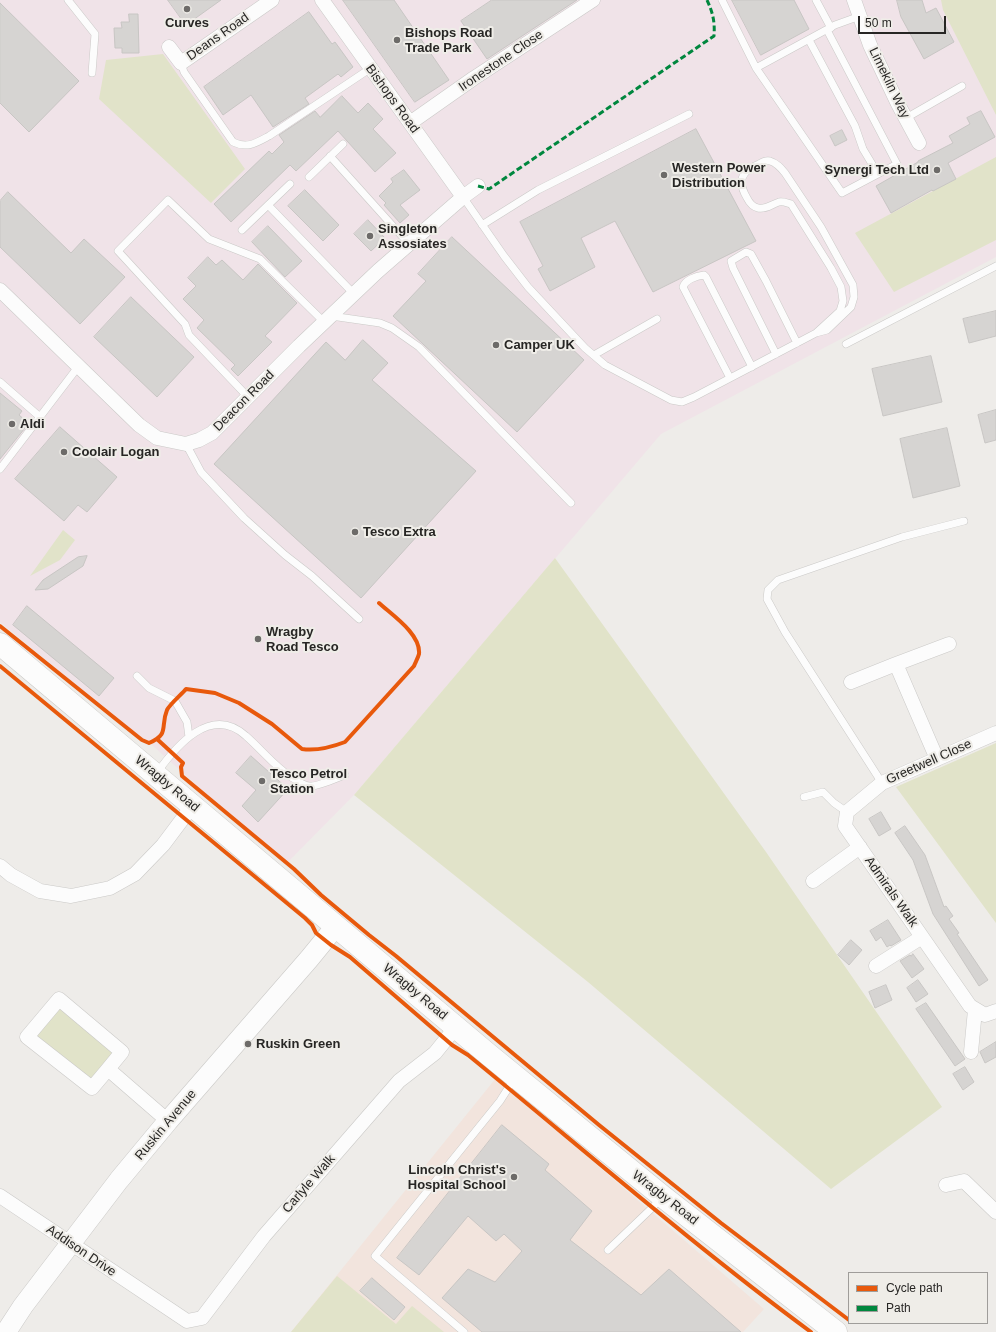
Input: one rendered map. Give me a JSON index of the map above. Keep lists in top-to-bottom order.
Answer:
{
  "streets": {
    "main road": ["Wragby Road", "Ruskin Avenue"],
    "street": [
      "Deans Road",
      "Ironestone Close",
      "Limekiln Way",
      "Bishops Road",
      "Deacon Road",
      "Greetwell Close",
      "Admirals Walk",
      "Carlyle Walk",
      "Addison Drive"
    ]
  },
  "crossings": [
    ["Ironestone Close", "Bishops Road"],
    ["Bishops Road", "Deacon Road"],
    ["Greetwell Close", "Admirals Walk"],
    ["Wragby Road", "Ruskin Avenue"],
    ["Wragby Road", "Carlyle Walk"],
    ["Ruskin Avenue", "Addison Drive"],
    ["Carlyle Walk", "Addison Drive"]
  ],
  "places": [
    "Curves",
    "Bishops Road Trade Park",
    "Synergi Tech Ltd",
    "Western Power Distribution",
    "Singleton Assosiates",
    "Camper UK",
    "Aldi",
    "Coolair Logan",
    "Tesco Extra",
    "Wragby Road Tesco",
    "Tesco Petrol Station",
    "Ruskin Green",
    "Lincoln Christ's Hospital School"
  ],
  "legend": ["Cycle path", "Path"],
  "scale_bar": "50 m"
}
